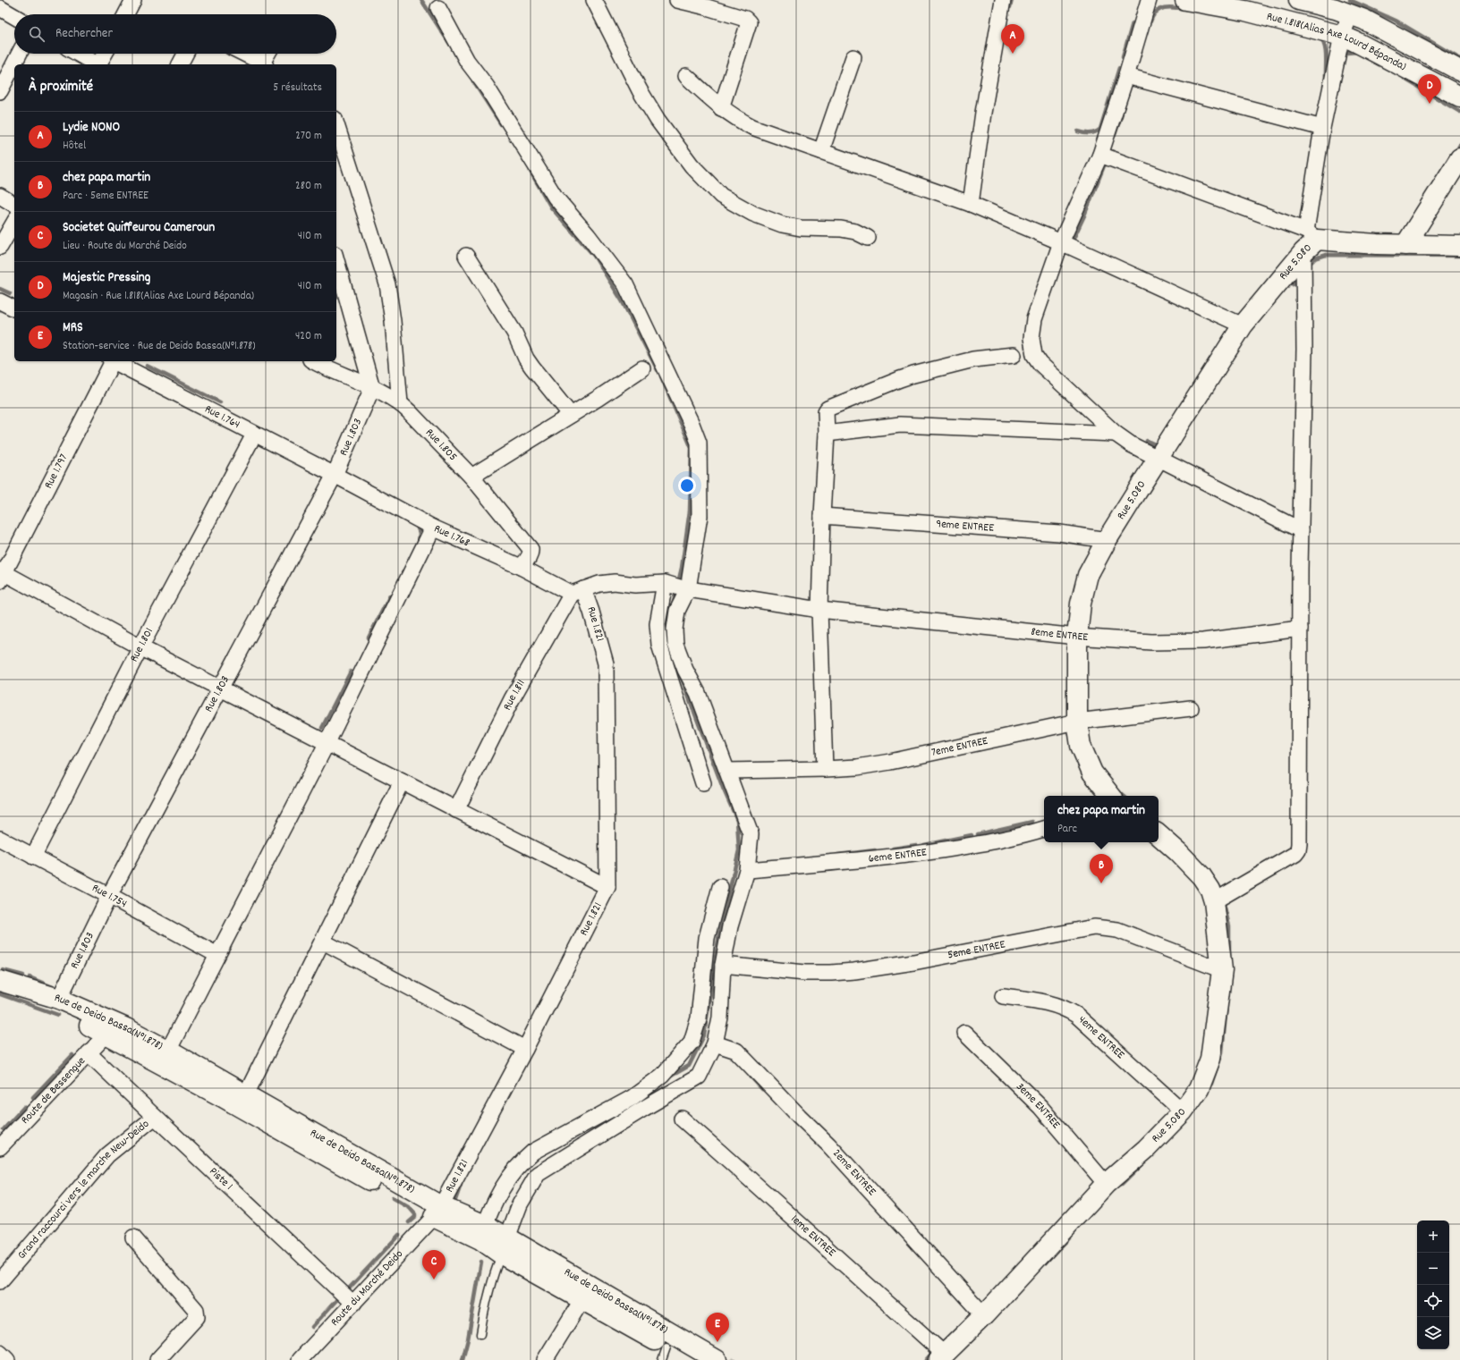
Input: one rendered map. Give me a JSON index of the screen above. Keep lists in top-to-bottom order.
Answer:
{
  "streets": {
    "main road": ["Rue 1.818(Alias Axe Lourd Bépanda)", "Rue 5.080", "Rue de Deido Bassa(N°1.878)"],
    "street": [
      "Rue 1.764",
      "Rue 1.803",
      "Rue 1.805",
      "Rue 1.797",
      "9eme ENTREE",
      "Rue 1.768",
      "Rue 1.821",
      "8eme ENTREE",
      "Rue 1.801",
      "Rue 1.811",
      "7eme ENTREE",
      "6eme ENTREE",
      "Rue 1.754",
      "5eme ENTREE",
      "4eme ENTREE",
      "Route de Bessengue",
      "3eme ENTREE",
      "2eme ENTREE",
      "Piste 1",
      "Grand raccourci vers le marche New-Deido",
      "1eme ENTREE",
      "Route du Marché Deido"
    ]
  },
  "crossings": [
    ["Rue 5.080", "9eme ENTREE"],
    ["Rue 5.080", "8eme ENTREE"],
    ["Rue 5.080", "7eme ENTREE"],
    ["Rue 5.080", "5eme ENTREE"],
    ["Rue 5.080", "4eme ENTREE"],
    ["Rue 5.080", "3eme ENTREE"],
    ["Rue 5.080", "2eme ENTREE"],
    ["Rue 5.080", "1eme ENTREE"],
    ["Rue 1.764", "Rue 1.803"],
    ["Rue 1.764", "Rue 1.768"],
    ["Rue 1.764", "Rue 1.801"],
    ["Rue 1.803", "Rue 1.805"],
    ["Rue 1.803", "Rue 1.768"],
    ["Rue 1.803", "Rue 1.754"],
    ["Rue 1.803", "Rue de Deido Bassa(N°1.878)"],
    ["Rue 1.805", "Rue 1.768"],
    ["Rue 1.768", "Rue 1.821"],
    ["Rue 1.768", "8eme ENTREE"],
    ["Rue 1.768", "Rue 1.811"],
    ["Rue 1.821", "8eme ENTREE"],
    ["Rue 1.821", "Rue 1.811"],
    ["Rue 1.821", "Rue de Deido Bassa(N°1.878)"],
    ["Rue 1.821", "Route du Marché Deido"],
    ["8eme ENTREE", "Rue 1.811"],
    ["Rue 1.801", "Rue 1.754"],
    ["Rue de Deido Bassa(N°1.878)", "Route de Bessengue"],
    ["Rue de Deido Bassa(N°1.878)", "Route du Marché Deido"],
    ["Route de Bessengue", "Piste 1"],
    ["Piste 1", "Grand raccourci vers le marche New-Deido"],
    ["Piste 1", "Route du Marché Deido"]
  ],
  "page": {
    "search": "Rechercher",
    "pins": [
      "A",
      "D",
      "B",
      "C",
      "E"
    ],
    "heading": ["À proximité", "5 résultats"],
    "list": [
      {
        "mark": "A",
        "name": "Lydie NONO",
        "note": "Hôtel",
        "value": "270 m"
      },
      {
        "mark": "B",
        "name": "chez papa martin",
        "note": "Parc · 5eme ENTREE",
        "value": "280 m"
      },
      {
        "mark": "C",
        "name": "Societet Quiffeurou Cameroun",
        "note": "Lieu · Route du Marché Deido",
        "value": "410 m"
      },
      {
        "mark": "D",
        "name": "Majestic Pressing",
        "note": "Magasin · Rue 1.818(Alias Axe Lourd Bépanda)",
        "value": "410 m"
      },
      {
        "mark": "E",
        "name": "MRS",
        "note": "Station-service · Rue de Deido Bassa(N°1.878)",
        "value": "420 m"
      }
    ],
    "popup": ["chez papa martin", "Parc"],
    "map_buttons": ["+", "−"]
  }
}
